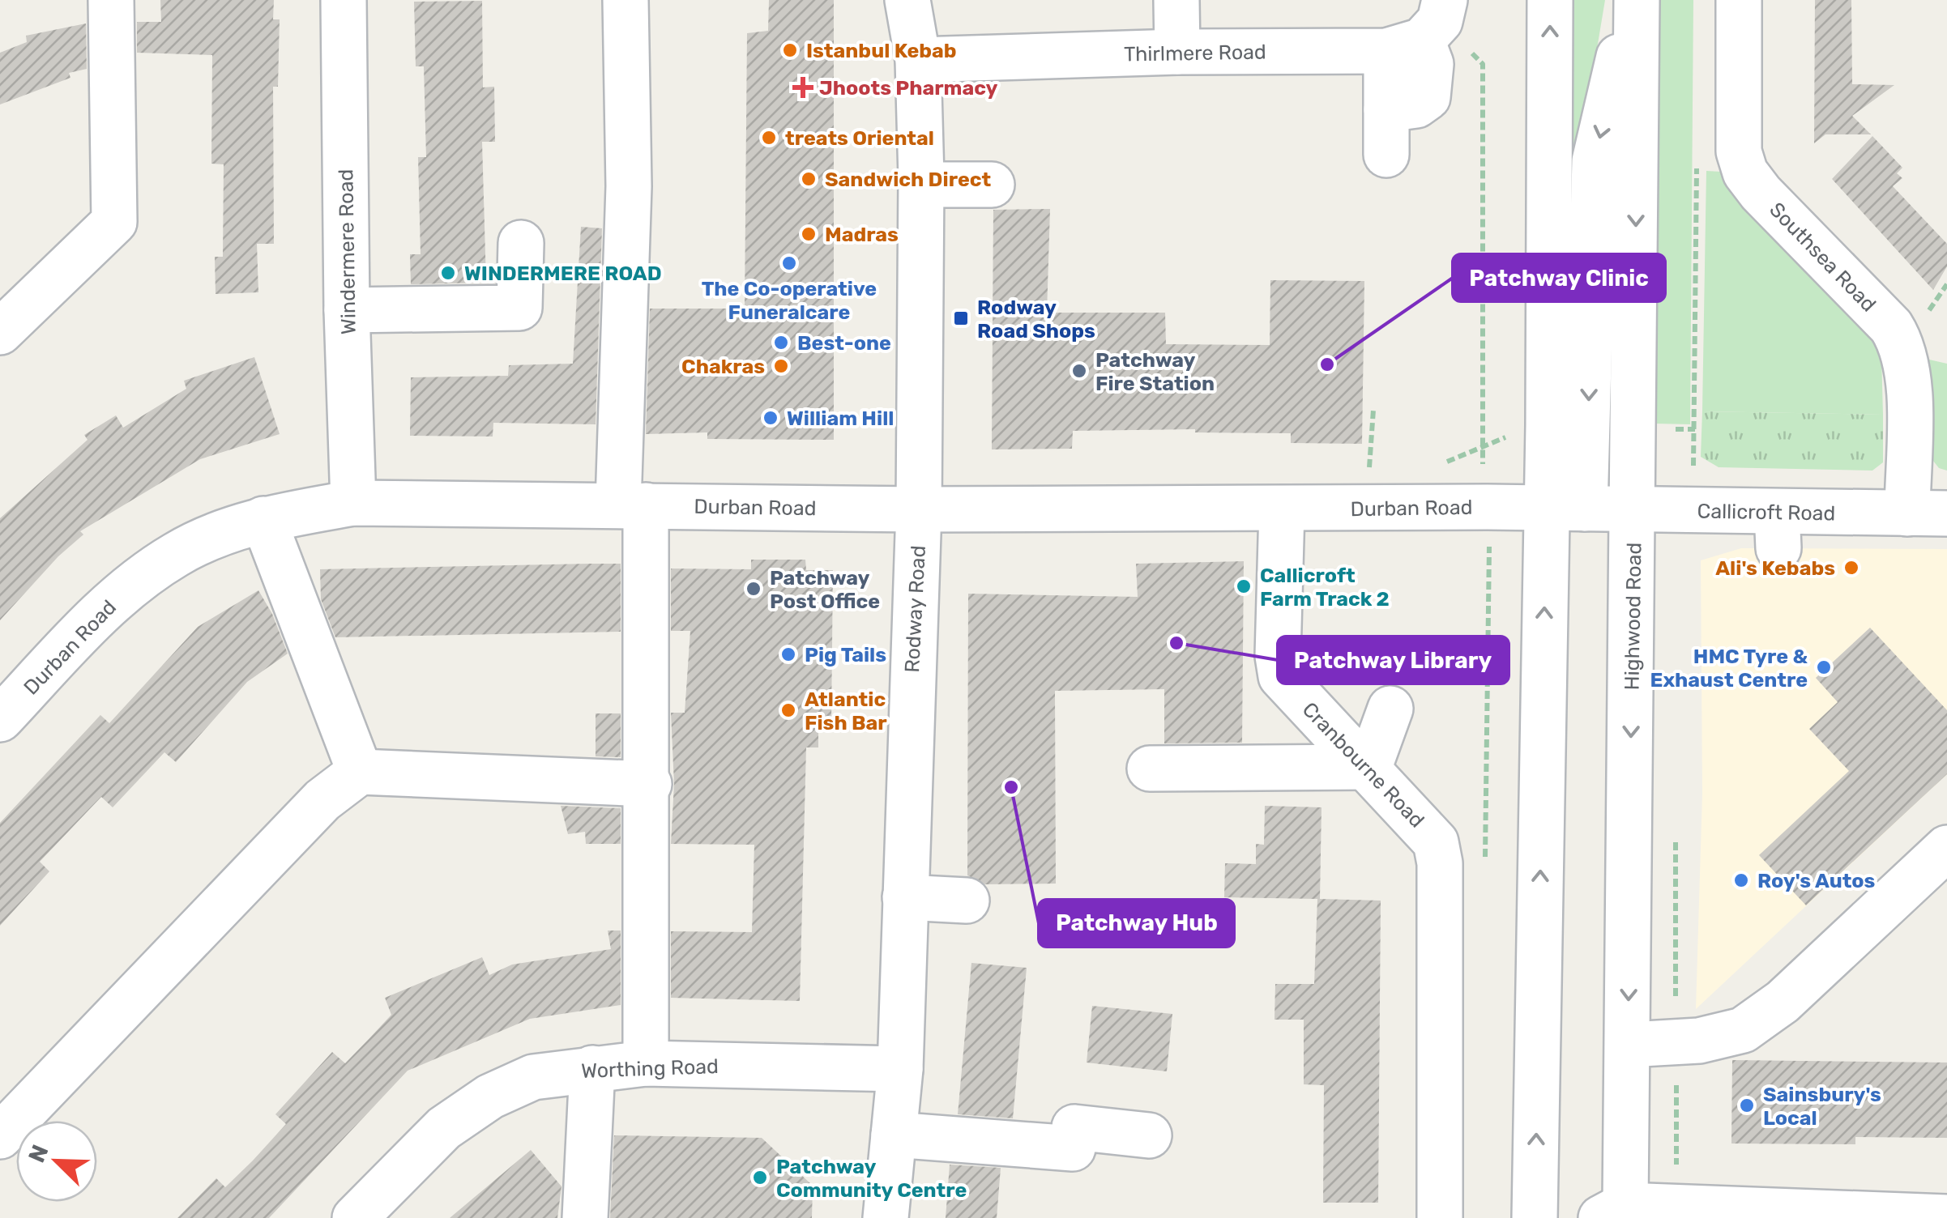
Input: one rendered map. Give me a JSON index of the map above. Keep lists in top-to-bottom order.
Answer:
{
  "streets": {
    "street": [
      "Thirlmere Road",
      "Windermere Road",
      "Southsea Road",
      "Durban Road",
      "Callicroft Road",
      "Rodway Road",
      "Highwood Road",
      "Cranbourne Road",
      "Worthing Road"
    ]
  },
  "crossings": [
    ["Thirlmere Road", "Rodway Road"],
    ["Windermere Road", "Durban Road"],
    ["Southsea Road", "Callicroft Road"],
    ["Durban Road", "Callicroft Road"],
    ["Durban Road", "Rodway Road"],
    ["Durban Road", "Highwood Road"],
    ["Durban Road", "Cranbourne Road"],
    ["Callicroft Road", "Highwood Road"],
    ["Rodway Road", "Worthing Road"]
  ],
  "places": {
    "other": [
      "Istanbul Kebab",
      "treats Oriental",
      "Sandwich Direct",
      "Madras",
      "The Co-operative Funeralcare",
      "WINDERMERE ROAD",
      "Best-one",
      "Patchway Clinic",
      "Chakras",
      "Patchway Fire Station",
      "William Hill",
      "Ali's Kebabs",
      "Callicroft Farm Track 2",
      "Patchway Post Office",
      "Patchway Library",
      "Pig Tails",
      "HMC Tyre & Exhaust Centre",
      "Atlantic Fish Bar",
      "Patchway Hub",
      "Roy's Autos",
      "Sainsbury's Local",
      "Patchway Community Centre"
    ],
    "health": ["Jhoots Pharmacy"],
    "transit": ["Rodway Road Shops"]
  },
  "north": "top left"
}
